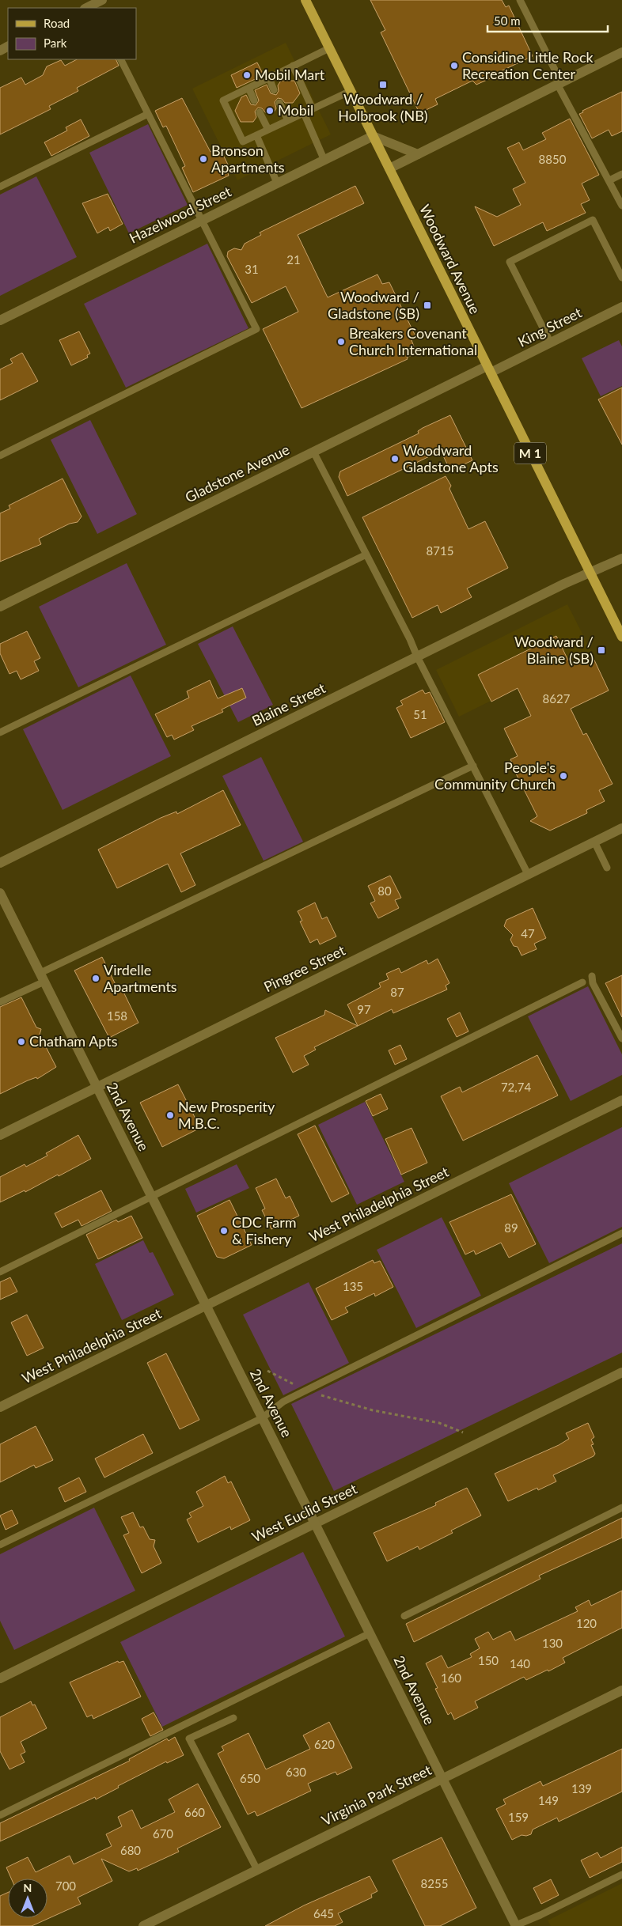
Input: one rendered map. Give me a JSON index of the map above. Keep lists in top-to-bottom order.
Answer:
{
  "streets": {
    "main road": ["Woodward Avenue", "M 1"],
    "street": [
      "Hazelwood Street",
      "King Street",
      "Gladstone Avenue",
      "Blaine Street",
      "Pingree Street",
      "2nd Avenue",
      "West Philadelphia Street",
      "West Euclid Street",
      "Virginia Park Street"
    ]
  },
  "crossings": [
    ["Hazelwood Street", "Woodward Avenue"],
    ["Woodward Avenue", "King Street"],
    ["Woodward Avenue", "Gladstone Avenue"],
    ["Woodward Avenue", "Blaine Street"],
    ["King Street", "Gladstone Avenue"],
    ["Pingree Street", "2nd Avenue"],
    ["2nd Avenue", "West Philadelphia Street"],
    ["2nd Avenue", "West Euclid Street"],
    ["2nd Avenue", "Virginia Park Street"]
  ],
  "places": {
    "other": [
      "Considine Little Rock Recreation Center",
      "Mobil Mart",
      "Mobil",
      "Bronson Apartments",
      "Breakers Covenant Church International",
      "Woodward Gladstone Apts",
      "People's Community Church",
      "Virdelle Apartments",
      "Chatham Apts",
      "New Prosperity M.B.C.",
      "CDC Farm & Fishery"
    ],
    "transit": ["Woodward / Holbrook (NB)", "Woodward / Gladstone (SB)", "Woodward / Blaine (SB)"]
  },
  "house_numbers": [
    "8850",
    "21",
    "31",
    "8715",
    "8627",
    "51",
    "80",
    "47",
    "87",
    "97",
    "158",
    "72,74",
    "89",
    "135",
    "120",
    "130",
    "150",
    "140",
    "160",
    "620",
    "630",
    "650",
    "139",
    "149",
    "660",
    "159",
    "670",
    "680",
    "8255",
    "700",
    "645"
  ],
  "legend": ["Road", "Park"],
  "scale_bar": "50 m",
  "north": "top"
}
